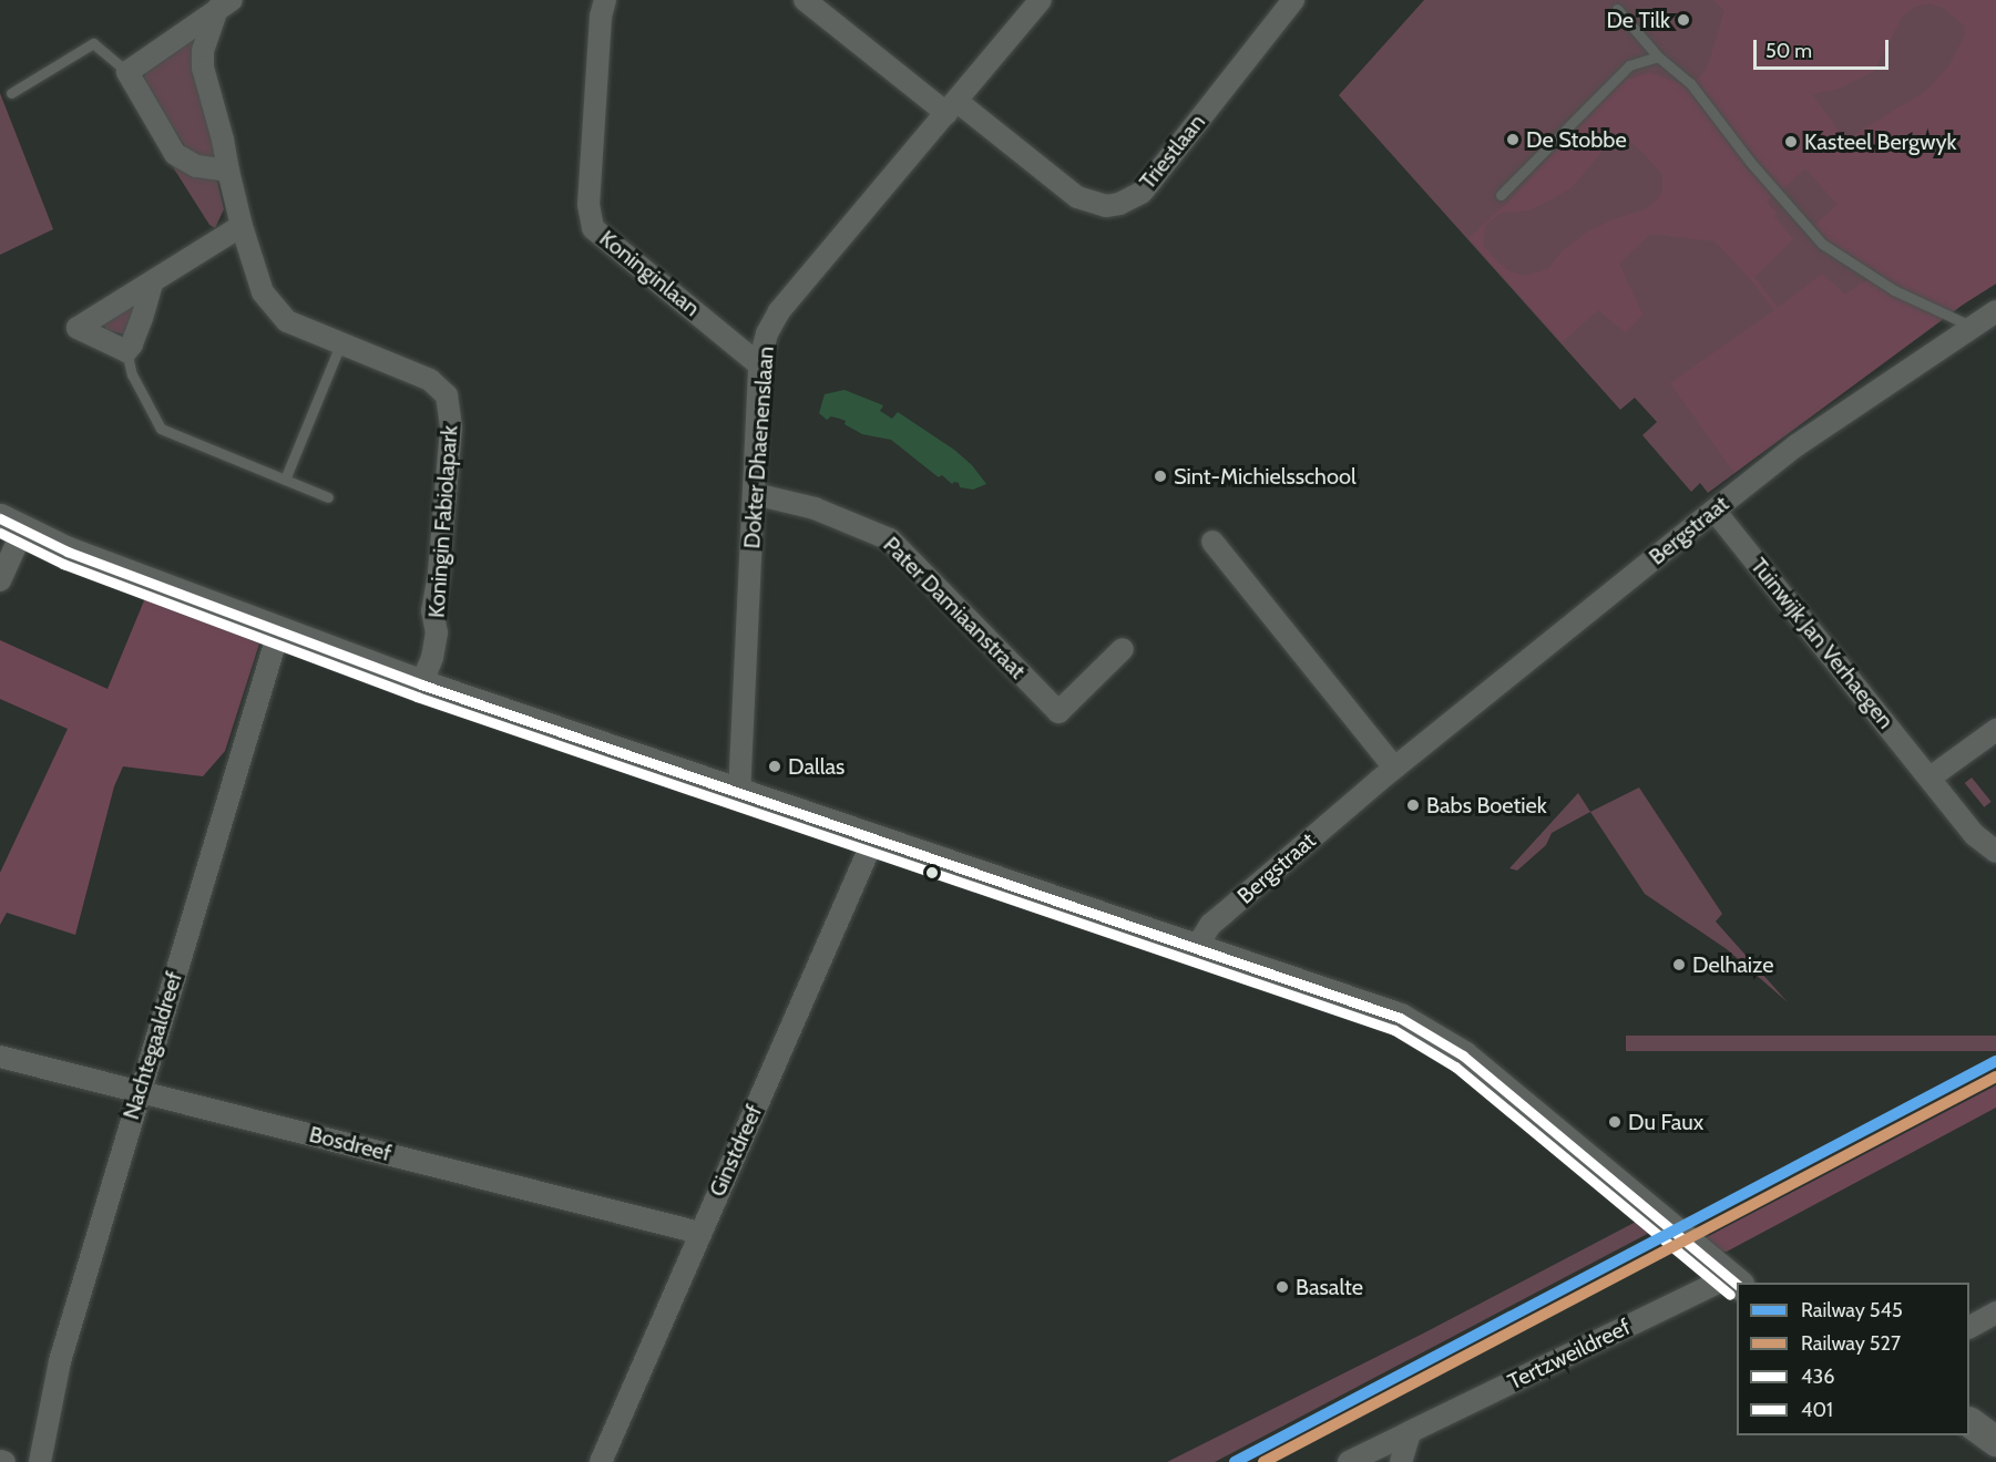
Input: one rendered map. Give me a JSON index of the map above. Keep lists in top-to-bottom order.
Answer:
{
  "streets": {
    "street": [
      "Triestlaan",
      "Koninginlaan",
      "Dokter Dhaenenslaan",
      "Koningin Fabiolapark",
      "Bergstraat",
      "Pater Damiaanstraat",
      "Tuinwijk Jan Verhaegen",
      "Nachtegaaldreef",
      "Bosdreef",
      "Ginstdreef",
      "Tertzweildreef"
    ]
  },
  "crossings": [
    ["Triestlaan", "Dokter Dhaenenslaan"],
    ["Koninginlaan", "Dokter Dhaenenslaan"],
    ["Dokter Dhaenenslaan", "Pater Damiaanstraat"],
    ["Bergstraat", "Tuinwijk Jan Verhaegen"],
    ["Nachtegaaldreef", "Bosdreef"],
    ["Bosdreef", "Ginstdreef"]
  ],
  "places": [
    "De Tilk",
    "De Stobbe",
    "Kasteel Bergwyk",
    "Sint-Michielsschool",
    "Dallas",
    "Babs Boetiek",
    "Delhaize",
    "Du Faux",
    "Basalte"
  ],
  "lines": [
    "transit line 436",
    "transit line 401",
    "rail line 545",
    "rail line 527"
  ],
  "legend": [
    "Railway 545",
    "Railway 527",
    "436",
    "401"
  ],
  "scale_bar": "50 m"
}
